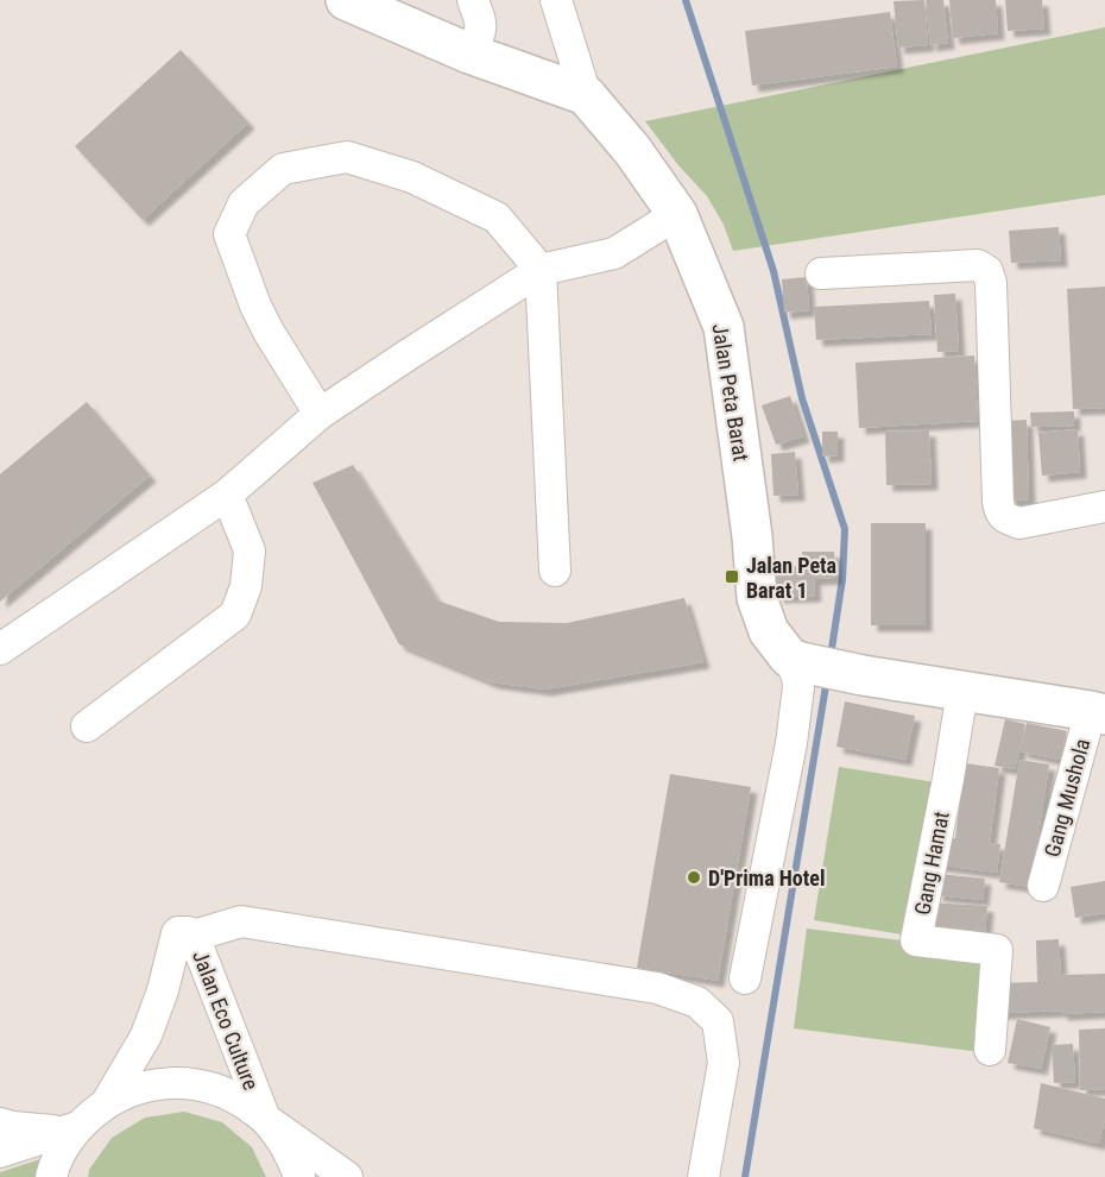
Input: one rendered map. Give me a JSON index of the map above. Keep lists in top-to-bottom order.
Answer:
{
  "streets": {
    "main road": ["Jalan Peta Barat"],
    "street": ["Gang Mushola", "Gang Hamat", "Jalan Eco Culture"]
  },
  "places": {
    "transit": ["Jalan Peta Barat 1"],
    "other": ["D'Prima Hotel"]
  }
}
